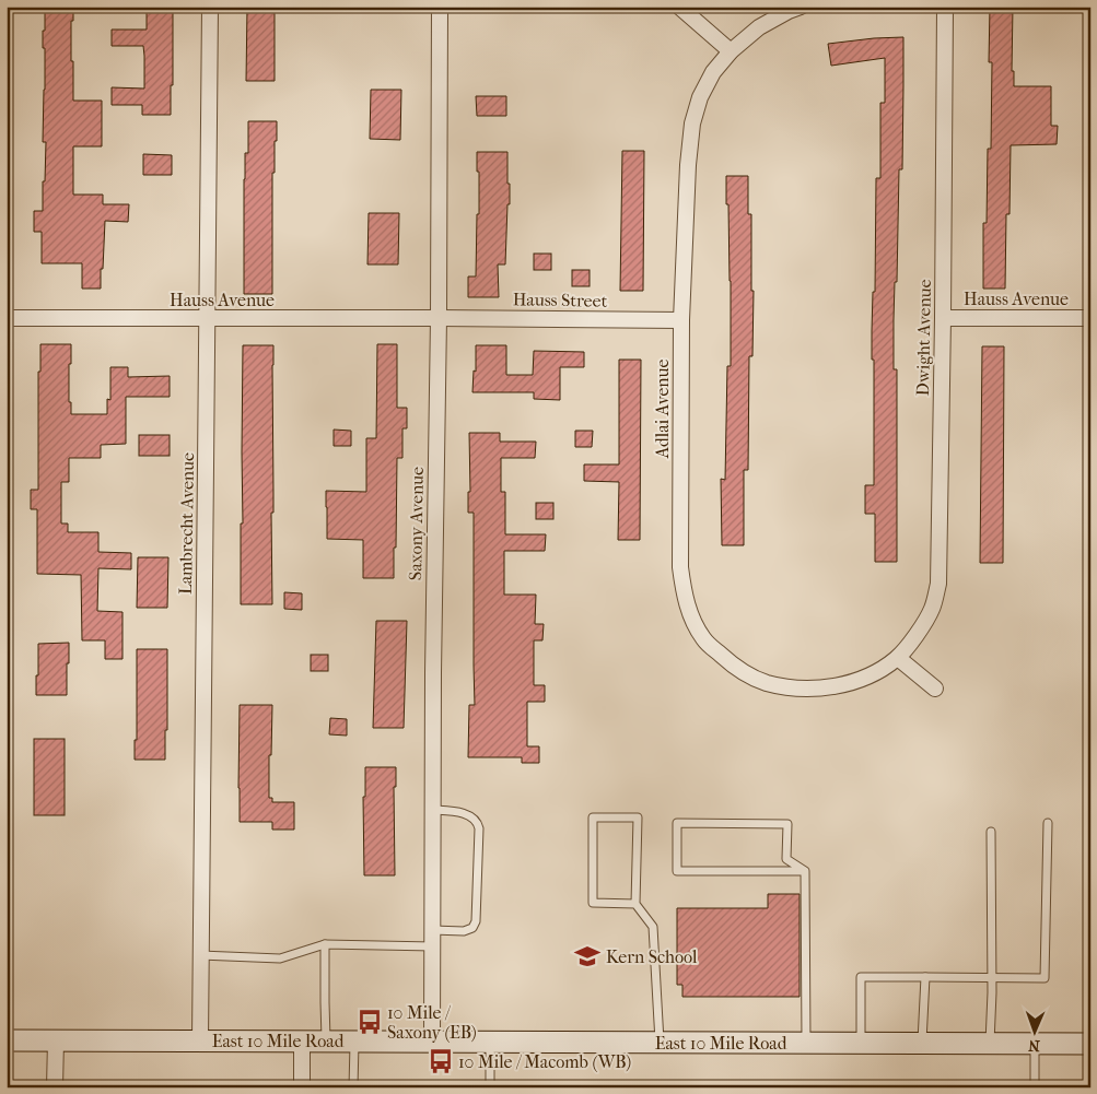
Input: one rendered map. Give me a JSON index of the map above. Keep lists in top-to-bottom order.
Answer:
{
  "streets": {
    "main road": ["East 10 Mile Road"],
    "street": [
      "Hauss Avenue",
      "Hauss Street",
      "Dwight Avenue",
      "Adlai Avenue",
      "Lambrecht Avenue",
      "Saxony Avenue"
    ]
  },
  "crossings": [
    ["Hauss Avenue", "Hauss Street"],
    ["Hauss Avenue", "Dwight Avenue"],
    ["Hauss Avenue", "Lambrecht Avenue"],
    ["Hauss Avenue", "Saxony Avenue"],
    ["Hauss Street", "Adlai Avenue"],
    ["Hauss Street", "Saxony Avenue"],
    ["Dwight Avenue", "Adlai Avenue"],
    ["Lambrecht Avenue", "East 10 Mile Road"],
    ["Saxony Avenue", "East 10 Mile Road"]
  ],
  "places": {
    "school or university": ["Kern School"],
    "bus stop": ["10 Mile / Saxony (EB)", "10 Mile / Macomb (WB)"]
  },
  "north": "bottom"
}
